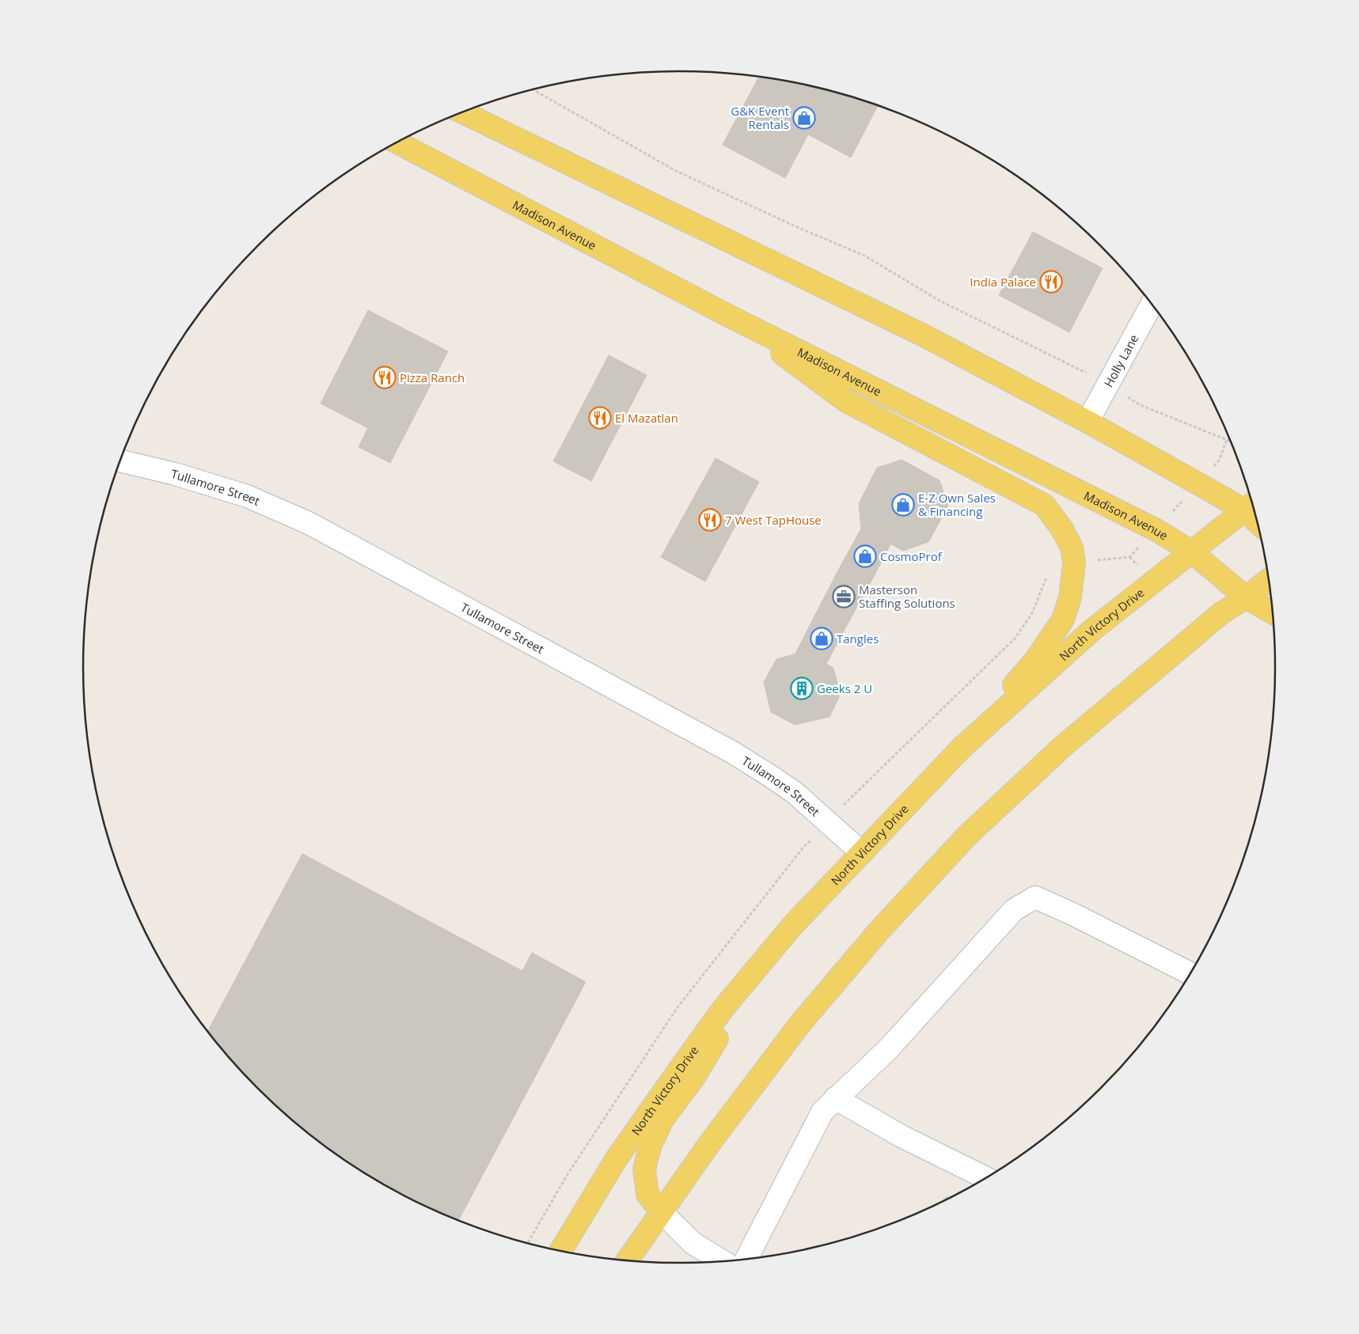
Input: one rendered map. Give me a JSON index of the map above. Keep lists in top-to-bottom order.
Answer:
{
  "streets": {
    "main road": ["Madison Avenue", "North Victory Drive"],
    "street": ["Holly Lane", "Tullamore Street"]
  },
  "crossings": [
    ["Madison Avenue", "North Victory Drive"],
    ["Tullamore Street", "North Victory Drive"]
  ],
  "places": {
    "shop": [
      "G&K Event Rentals",
      "E-Z Own Sales & Financing",
      "CosmoProf",
      "Tangles"
    ],
    "restaurant": [
      "India Palace",
      "Pizza Ranch",
      "El Mazatlan",
      "7 West TapHouse"
    ],
    "office": ["Masterson Staffing Solutions"],
    "building": ["Geeks 2 U"]
  }
}
